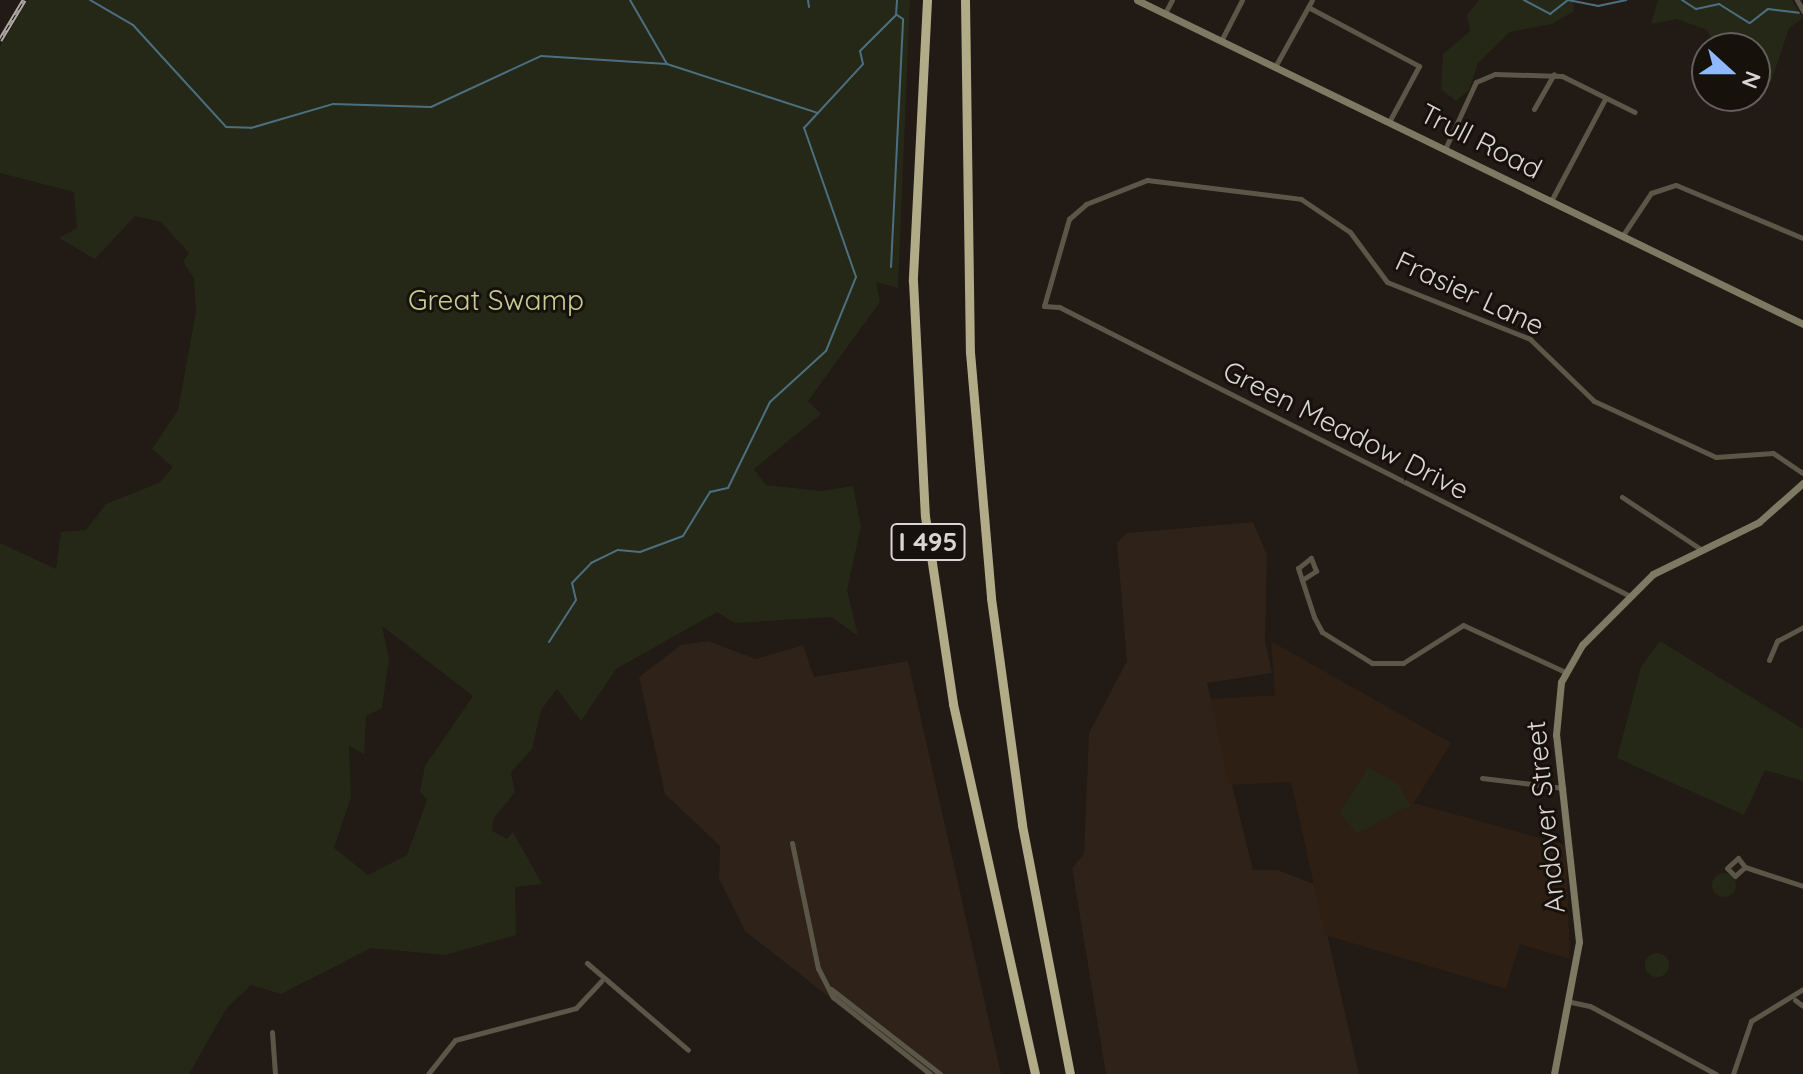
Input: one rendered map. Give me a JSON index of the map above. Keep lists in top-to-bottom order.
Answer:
{
  "streets": {
    "highway": ["I 495"],
    "street": [
      "Trull Road",
      "Frasier Lane",
      "Green Meadow Drive",
      "Andover Street"
    ]
  },
  "crossings": [
    ["Frasier Lane", "Green Meadow Drive"],
    ["Green Meadow Drive", "Andover Street"]
  ],
  "parks": ["Great Swamp"],
  "north": "right"
}
